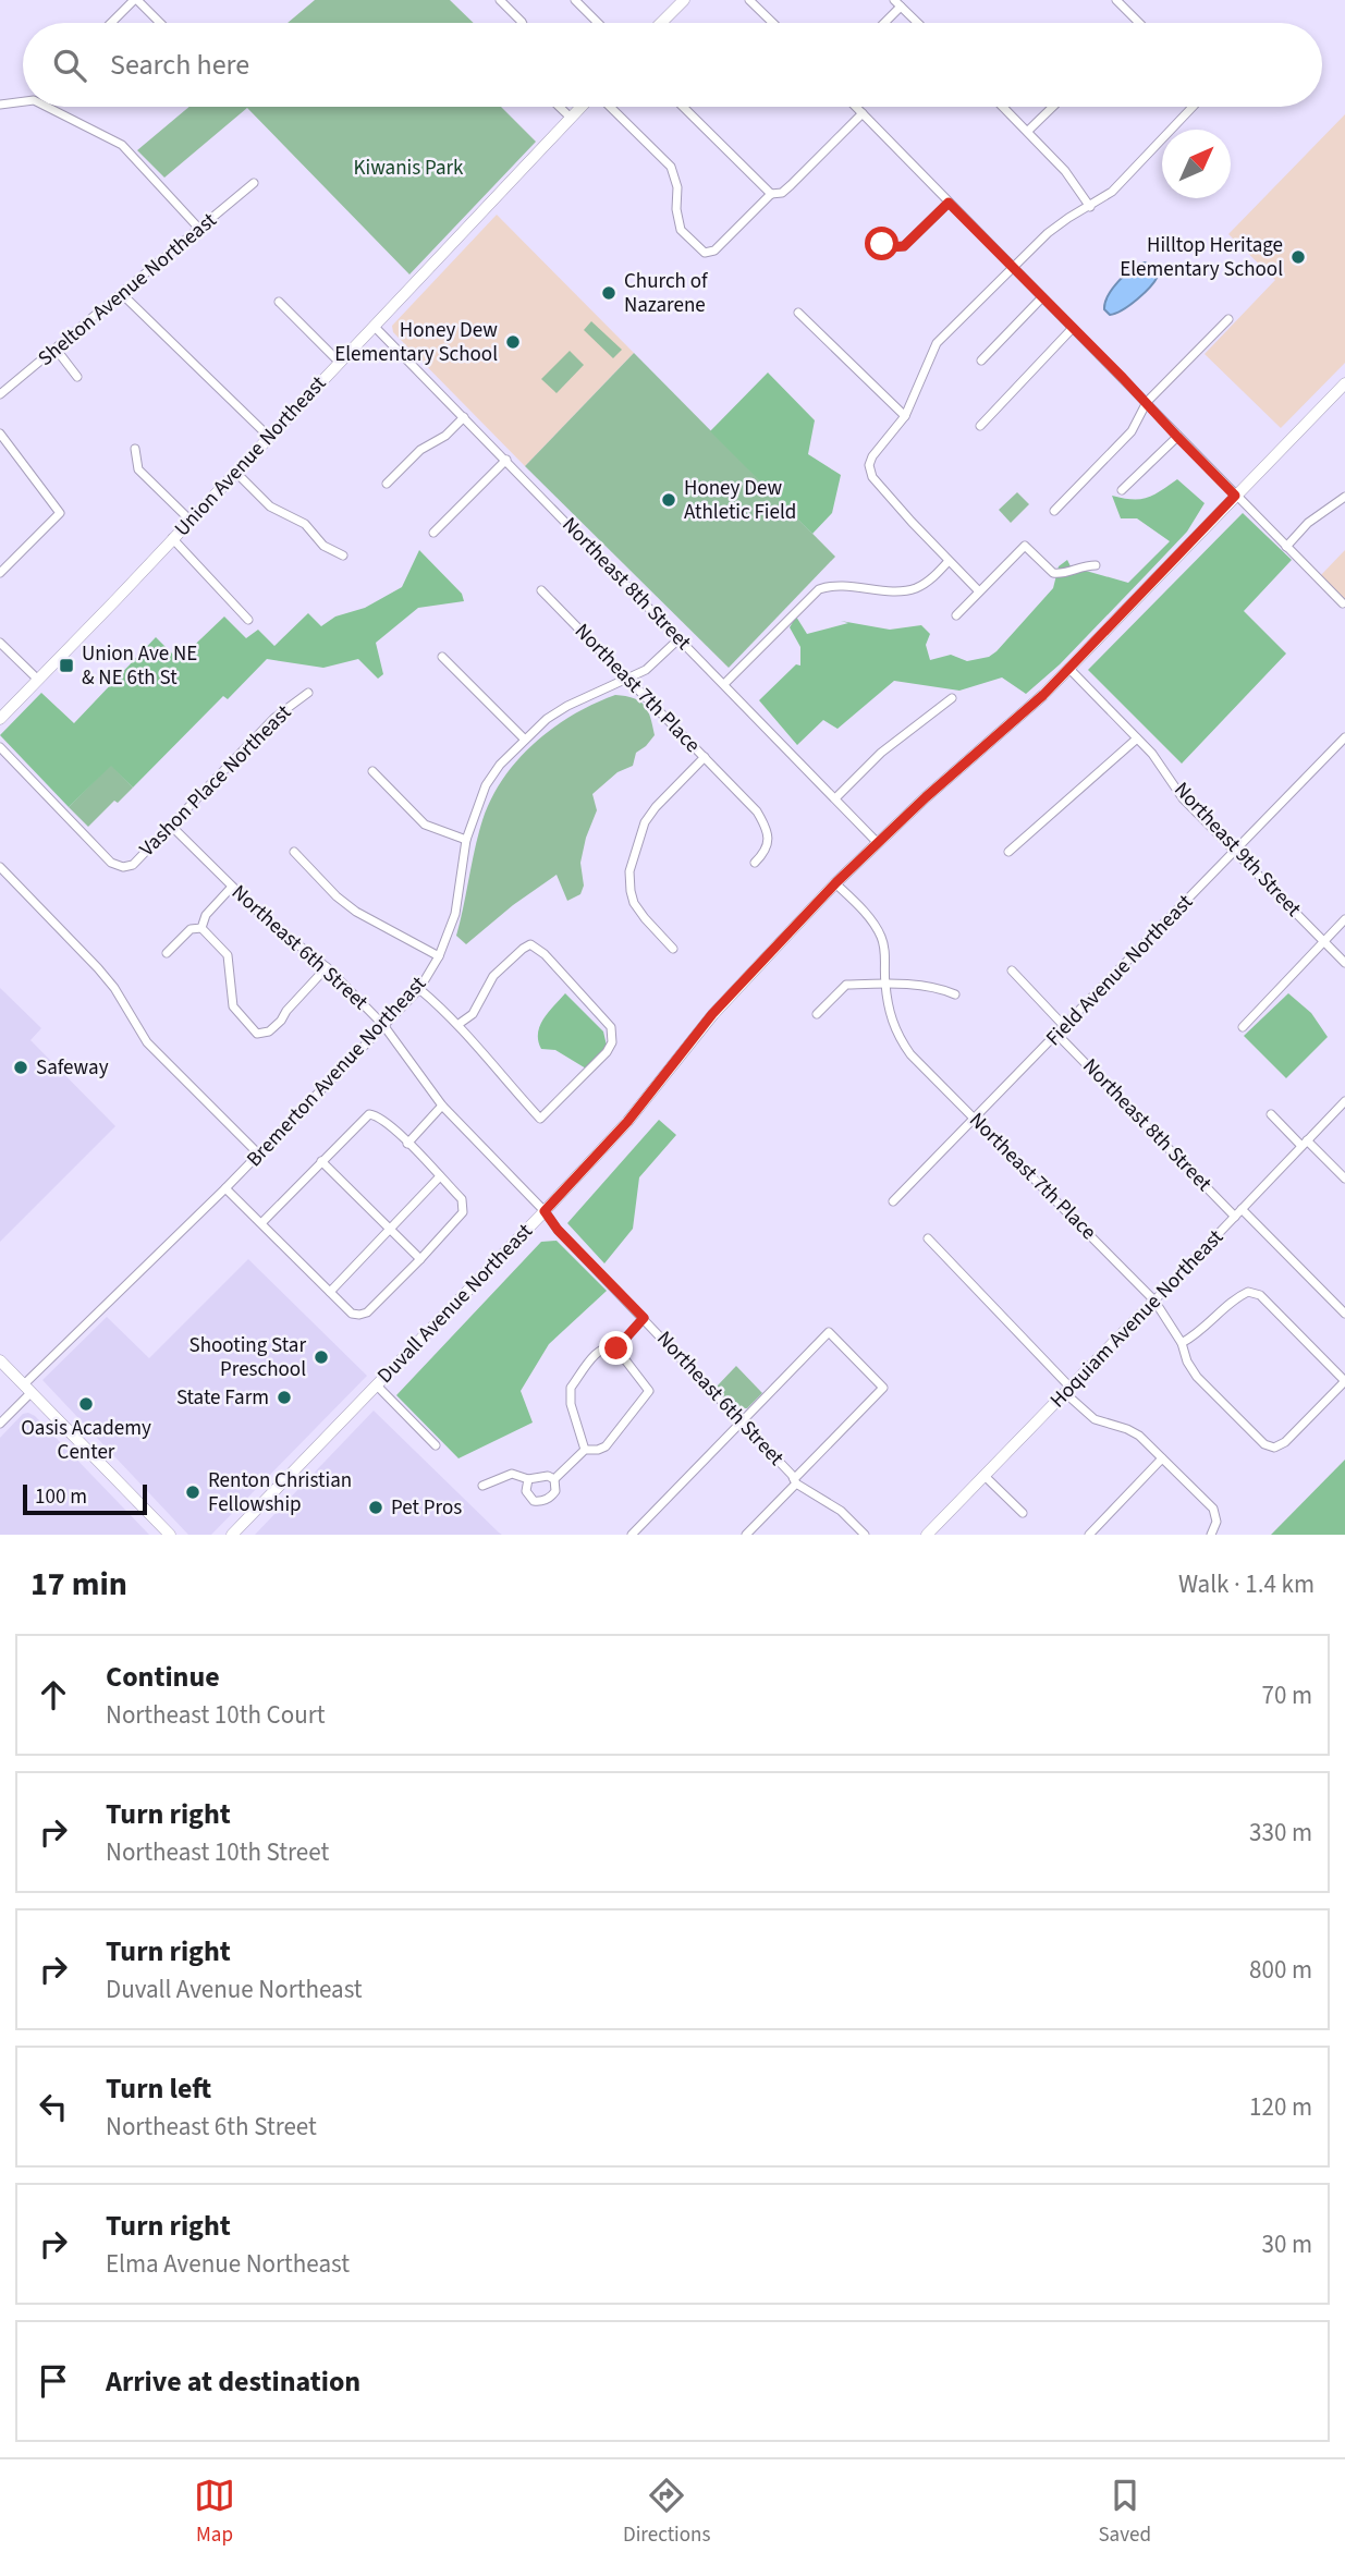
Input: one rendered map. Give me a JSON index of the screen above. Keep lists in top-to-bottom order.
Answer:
{
  "streets": {
    "main road": ["Union Avenue Northeast", "Duvall Avenue Northeast", "Hoquiam Avenue Northeast"],
    "street": [
      "Shelton Avenue Northeast",
      "Northeast 8th Street",
      "Northeast 7th Place",
      "Vashon Place Northeast",
      "Northeast 9th Street",
      "Northeast 6th Street",
      "Field Avenue Northeast",
      "Bremerton Avenue Northeast"
    ]
  },
  "crossings": [
    ["Union Avenue Northeast", "Northeast 8th Street"],
    ["Northeast 8th Street", "Field Avenue Northeast"],
    ["Northeast 8th Street", "Bremerton Avenue Northeast"],
    ["Northeast 8th Street", "Duvall Avenue Northeast"],
    ["Northeast 8th Street", "Hoquiam Avenue Northeast"],
    ["Northeast 7th Place", "Field Avenue Northeast"],
    ["Northeast 7th Place", "Bremerton Avenue Northeast"],
    ["Northeast 7th Place", "Duvall Avenue Northeast"],
    ["Northeast 7th Place", "Hoquiam Avenue Northeast"],
    ["Vashon Place Northeast", "Northeast 6th Street"],
    ["Northeast 9th Street", "Field Avenue Northeast"],
    ["Northeast 9th Street", "Duvall Avenue Northeast"],
    ["Northeast 6th Street", "Bremerton Avenue Northeast"],
    ["Northeast 6th Street", "Duvall Avenue Northeast"]
  ],
  "parks": ["Kiwanis Park"],
  "places": {
    "other": [
      "Hilltop Heritage Elementary School",
      "Church of Nazarene",
      "Honey Dew Elementary School",
      "Honey Dew Athletic Field",
      "Safeway",
      "Shooting Star Preschool",
      "State Farm",
      "Oasis Academy Center",
      "Renton Christian Fellowship",
      "Pet Pros"
    ],
    "transit": ["Union Ave NE & NE 6th St"]
  },
  "scale_bar": "100 m",
  "north": "top right",
  "page": {
    "search": "Search here",
    "scale": "100 m",
    "heading": ["17 min", "Walk · 1.4 km"],
    "list": [
      ["Continue", "Northeast 10th Court", "70 m"],
      ["Turn right", "Northeast 10th Street", "330 m"],
      ["Turn right", "Duvall Avenue Northeast", "800 m"],
      ["Turn left", "Northeast 6th Street", "120 m"],
      ["Turn right", "Elma Avenue Northeast", "30 m"],
      "Arrive at destination"
    ],
    "nav": ["Map", "Directions", "Saved"]
  }
}
